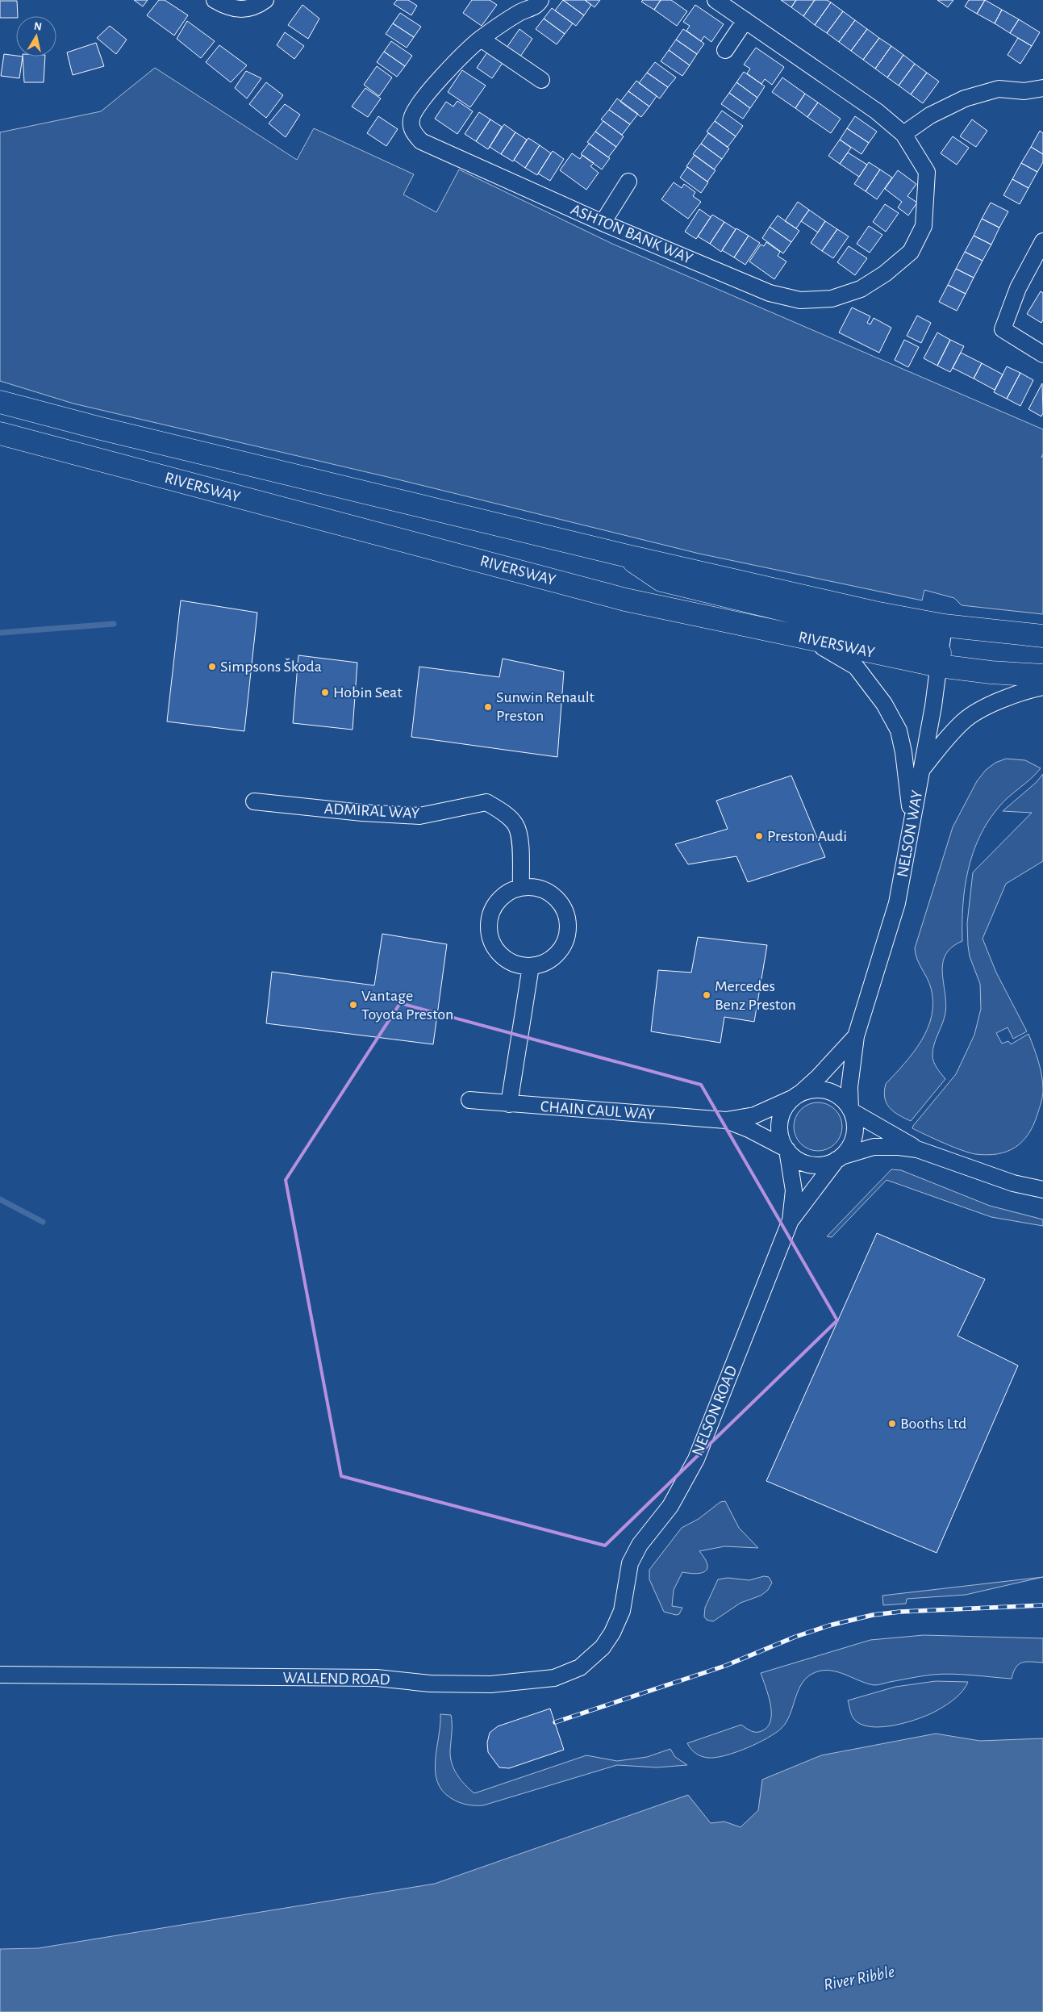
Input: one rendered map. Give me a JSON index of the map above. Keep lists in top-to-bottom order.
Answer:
{
  "streets": {
    "highway": ["RIVERSWAY"],
    "street": [
      "ASHTON BANK WAY",
      "ADMIRAL WAY",
      "NELSON WAY",
      "CHAIN CAUL WAY",
      "NELSON ROAD",
      "WALLEND ROAD"
    ]
  },
  "crossings": [
    ["RIVERSWAY", "NELSON WAY"],
    ["NELSON WAY", "CHAIN CAUL WAY"],
    ["NELSON WAY", "NELSON ROAD"],
    ["CHAIN CAUL WAY", "NELSON ROAD"],
    ["NELSON ROAD", "WALLEND ROAD"]
  ],
  "water": ["River Ribble"],
  "places": [
    "Simpsons Škoda",
    "Hobin Seat",
    "Sunwin Renault Preston",
    "Preston Audi",
    "Mercedes Benz Preston",
    "Vantage Toyota Preston",
    "Booths Ltd"
  ],
  "north": "top"
}
